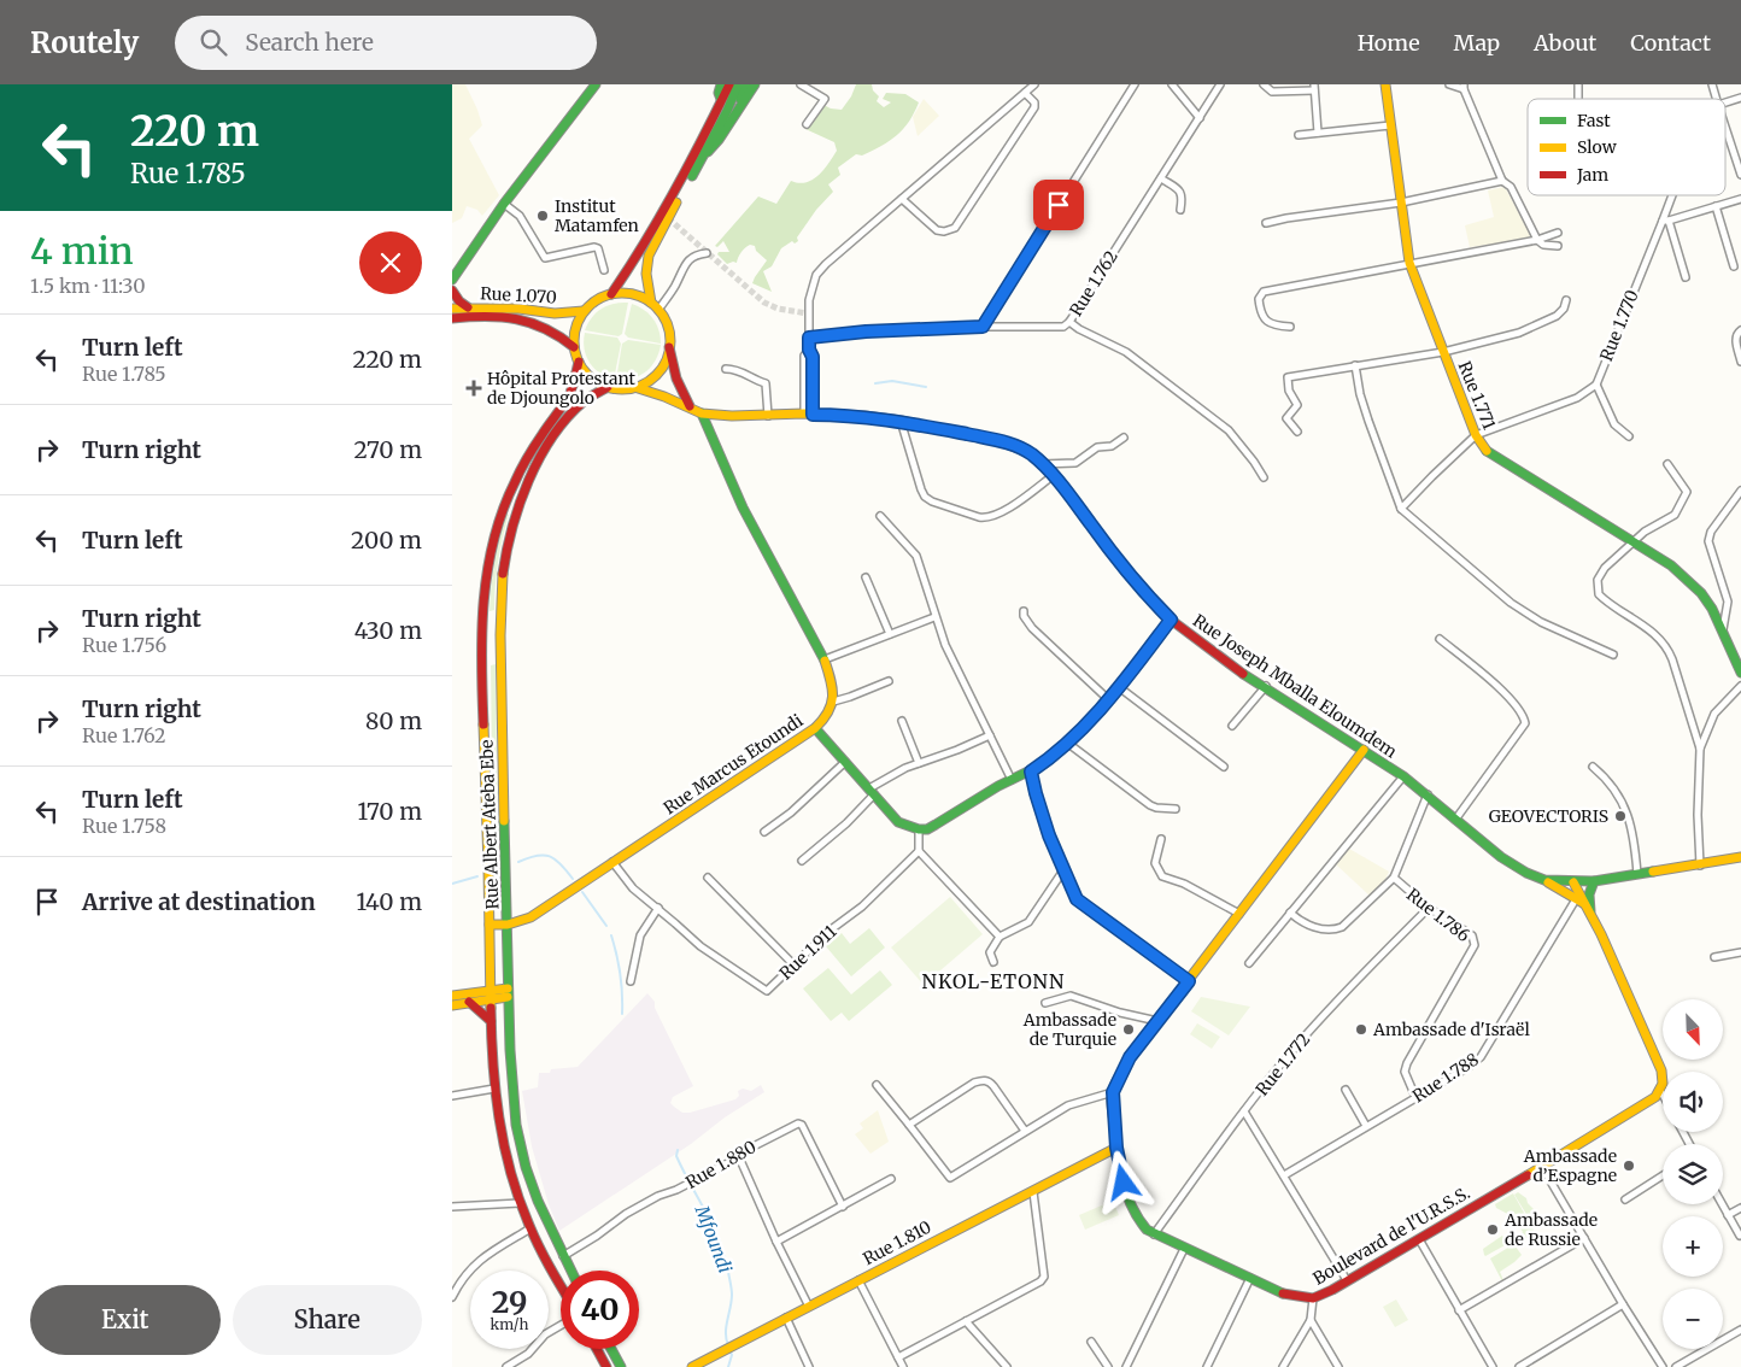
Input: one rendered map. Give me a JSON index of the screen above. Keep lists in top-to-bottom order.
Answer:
{
  "streets": {
    "main road": [
      "Rue 1.070",
      "Rue 1.771",
      "Rue Joseph Mballa Eloumdem",
      "Rue Marcus Etoundi",
      "Rue Albert Ateba Ebe",
      "Boulevard de l'U.R.S.S.",
      "Rue 1.810"
    ],
    "street": [
      "Rue 1.762",
      "Rue 1.770",
      "Rue 1.786",
      "Rue 1.911",
      "Rue 1.772",
      "Rue 1.788",
      "Rue 1.880"
    ]
  },
  "crossings": [
    ["Rue 1.070", "Rue Joseph Mballa Eloumdem"],
    ["Rue 1.070", "Rue Albert Ateba Ebe"],
    ["Rue Joseph Mballa Eloumdem", "Rue Albert Ateba Ebe"],
    ["Rue Joseph Mballa Eloumdem", "Rue 1.786"],
    ["Rue Joseph Mballa Eloumdem", "Boulevard de l'U.R.S.S."],
    ["Rue Marcus Etoundi", "Rue Albert Ateba Ebe"],
    ["Rue Marcus Etoundi", "Rue 1.911"],
    ["Rue Albert Ateba Ebe", "Rue 1.880"],
    ["Rue 1.786", "Rue 1.772"],
    ["Rue 1.786", "Rue 1.788"],
    ["Rue 1.772", "Boulevard de l'U.R.S.S."],
    ["Boulevard de l'U.R.S.S.", "Rue 1.810"]
  ],
  "districts": ["NKOL-ETONN"],
  "water": ["Mfoundi"],
  "places": {
    "other": [
      "Institut Matamfen",
      "GEOVECTORIS",
      "Ambassade de Turquie",
      "Ambassade d'Israël",
      "Ambassade d’Espagne",
      "Ambassade de Russie"
    ],
    "health": ["Hôpital Protestant de Djoungolo"]
  },
  "legend": ["Fast", "Slow", "Jam"],
  "north": "bottom right",
  "page": {
    "header": "Routely",
    "search": "Search here",
    "nav": [
      "Home",
      "Map",
      "About",
      "Contact"
    ],
    "turn": ["220 m", "Rue 1.785"],
    "heading": ["4 min", "1.5 km · 11:30"],
    "list": [
      {
        "name": "Turn left",
        "note": "Rue 1.785",
        "value": "220 m"
      },
      {
        "name": "Turn right",
        "value": "270 m"
      },
      {
        "name": "Turn left",
        "value": "200 m"
      },
      {
        "name": "Turn right",
        "note": "Rue 1.756",
        "value": "430 m"
      },
      {
        "name": "Turn right",
        "note": "Rue 1.762",
        "value": "80 m"
      },
      {
        "name": "Turn left",
        "note": "Rue 1.758",
        "value": "170 m"
      },
      {
        "name": "Arrive at destination",
        "value": "140 m"
      }
    ],
    "map_buttons": ["+", "−"],
    "speed": "29 km/h",
    "limit": "40",
    "buttons": ["Exit", "Share"]
  }
}
